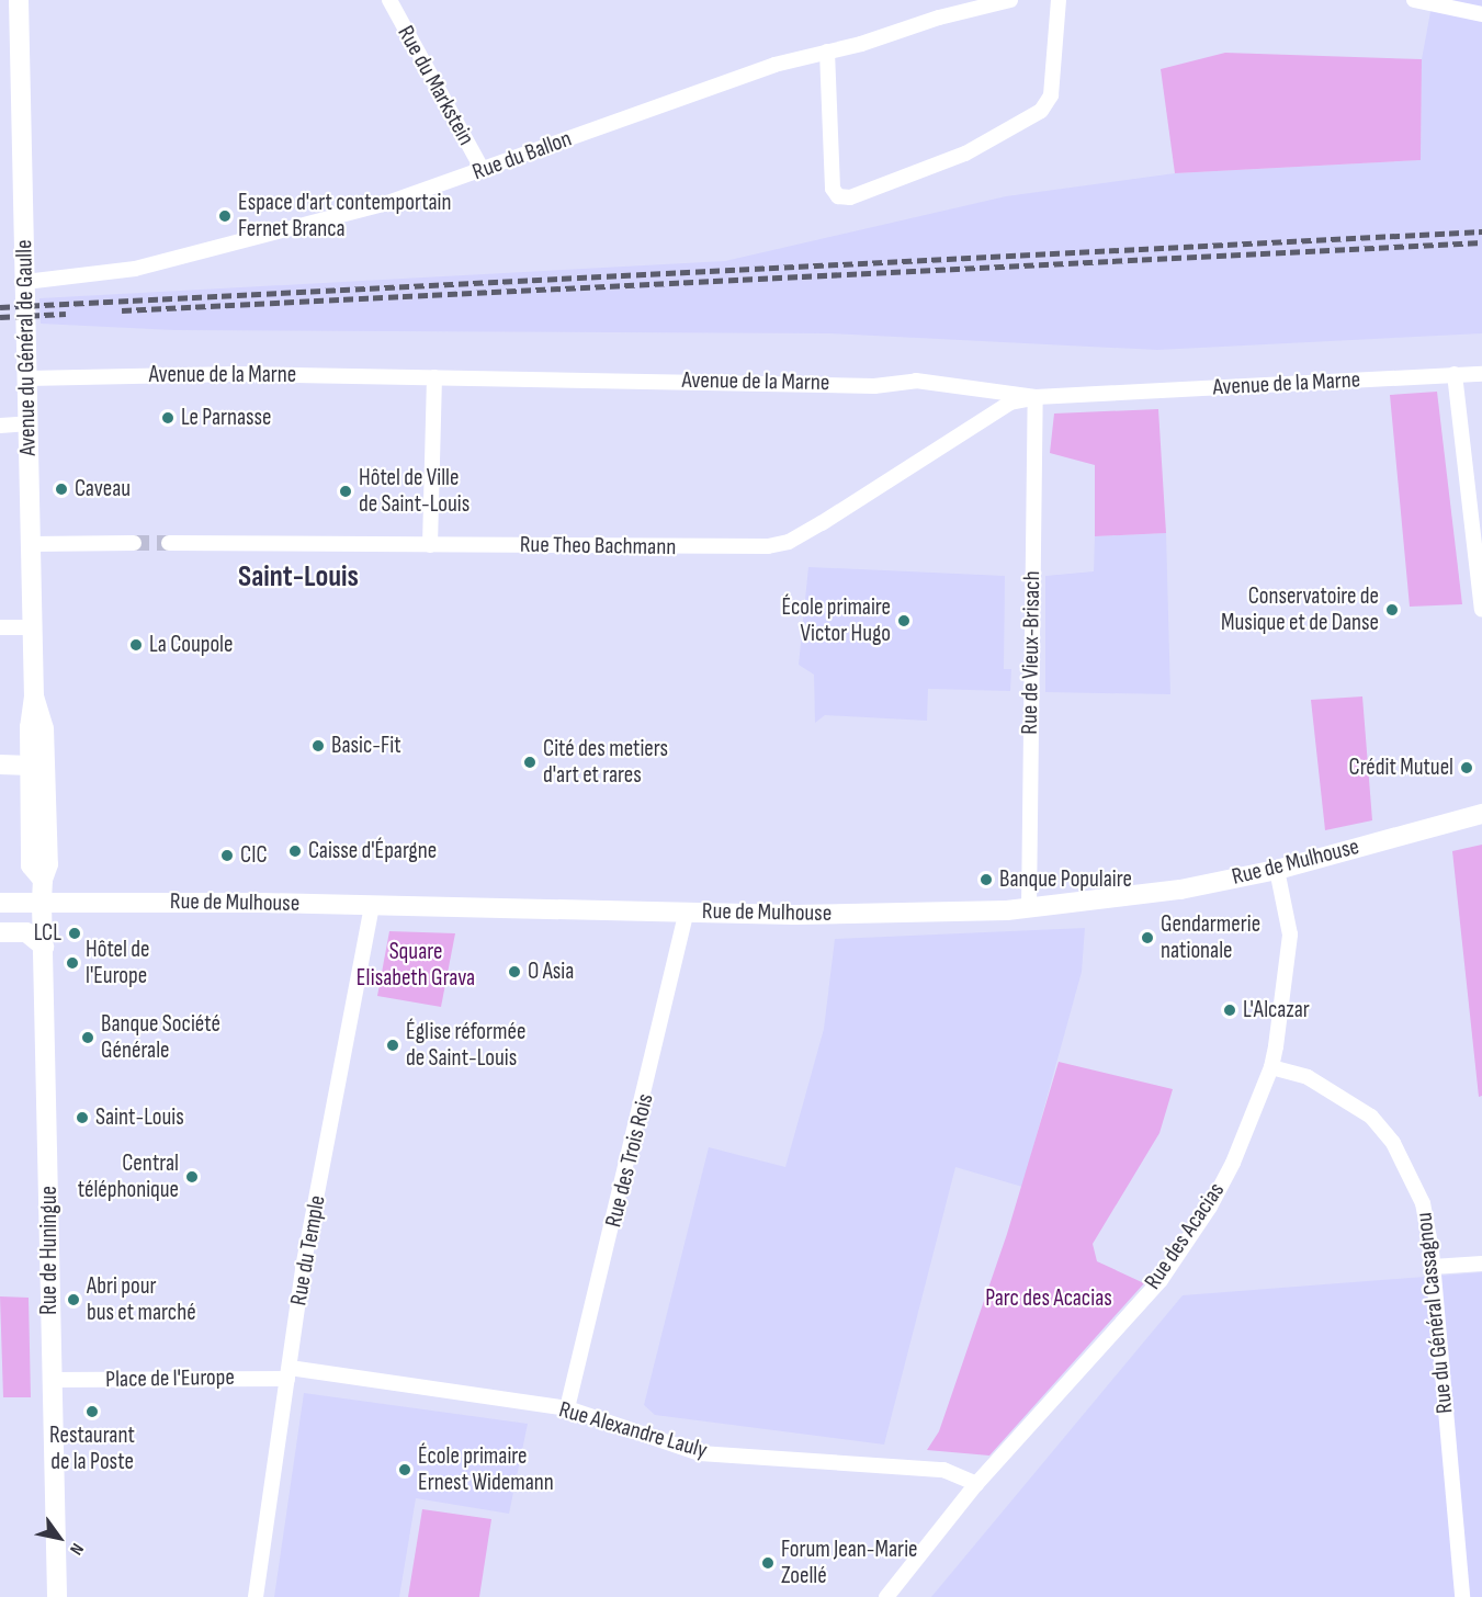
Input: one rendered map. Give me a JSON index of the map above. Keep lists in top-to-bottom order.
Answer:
{
  "streets": {
    "main road": ["Avenue du Général de Gaulle", "Rue de Mulhouse", "Rue de Huningue"],
    "street": [
      "Rue du Markstein",
      "Rue du Ballon",
      "Avenue de la Marne",
      "Rue Theo Bachmann",
      "Rue de Vieux-Brisach",
      "Rue des Trois Rois",
      "Rue des Acacias",
      "Rue du Temple",
      "Rue du Général Cassagnou",
      "Place de l'Europe",
      "Rue Alexandre Lauly"
    ]
  },
  "crossings": [
    ["Rue du Markstein", "Rue du Ballon"],
    ["Rue du Ballon", "Avenue du Général de Gaulle"],
    ["Avenue du Général de Gaulle", "Avenue de la Marne"],
    ["Avenue du Général de Gaulle", "Rue de Mulhouse"],
    ["Avenue du Général de Gaulle", "Rue de Huningue"],
    ["Avenue de la Marne", "Rue Theo Bachmann"],
    ["Avenue de la Marne", "Rue de Vieux-Brisach"],
    ["Rue Theo Bachmann", "Rue de Vieux-Brisach"],
    ["Rue de Vieux-Brisach", "Rue de Mulhouse"],
    ["Rue de Mulhouse", "Rue des Trois Rois"],
    ["Rue de Mulhouse", "Rue des Acacias"],
    ["Rue de Mulhouse", "Rue de Huningue"],
    ["Rue de Mulhouse", "Rue du Temple"],
    ["Rue des Trois Rois", "Rue Alexandre Lauly"],
    ["Rue des Acacias", "Rue du Général Cassagnou"],
    ["Rue des Acacias", "Rue Alexandre Lauly"],
    ["Rue de Huningue", "Place de l'Europe"],
    ["Rue du Temple", "Place de l'Europe"],
    ["Rue du Temple", "Rue Alexandre Lauly"],
    ["Place de l'Europe", "Rue Alexandre Lauly"]
  ],
  "districts": ["Saint-Louis"],
  "parks": ["Square Elisabeth Grava", "Parc des Acacias"],
  "places": [
    "Espace d'art contemportain Fernet Branca",
    "Le Parnasse",
    "Caveau",
    "Hôtel de Ville de Saint-Louis",
    "Conservatoire de Musique et de Danse",
    "École primaire Victor Hugo",
    "La Coupole",
    "Basic-Fit",
    "Cité des metiers d'art et rares",
    "Crédit Mutuel",
    "Caisse d'Épargne",
    "CIC",
    "Banque Populaire",
    "LCL",
    "Gendarmerie nationale",
    "Hôtel de l'Europe",
    "O Asia",
    "L'Alcazar",
    "Banque Société Générale",
    "Église réformée de Saint-Louis",
    "Saint-Louis",
    "Central téléphonique",
    "Abri pour bus et marché",
    "Restaurant de la Poste",
    "École primaire Ernest Widemann",
    "Forum Jean-Marie Zoellé"
  ],
  "north": "bottom right"
}
